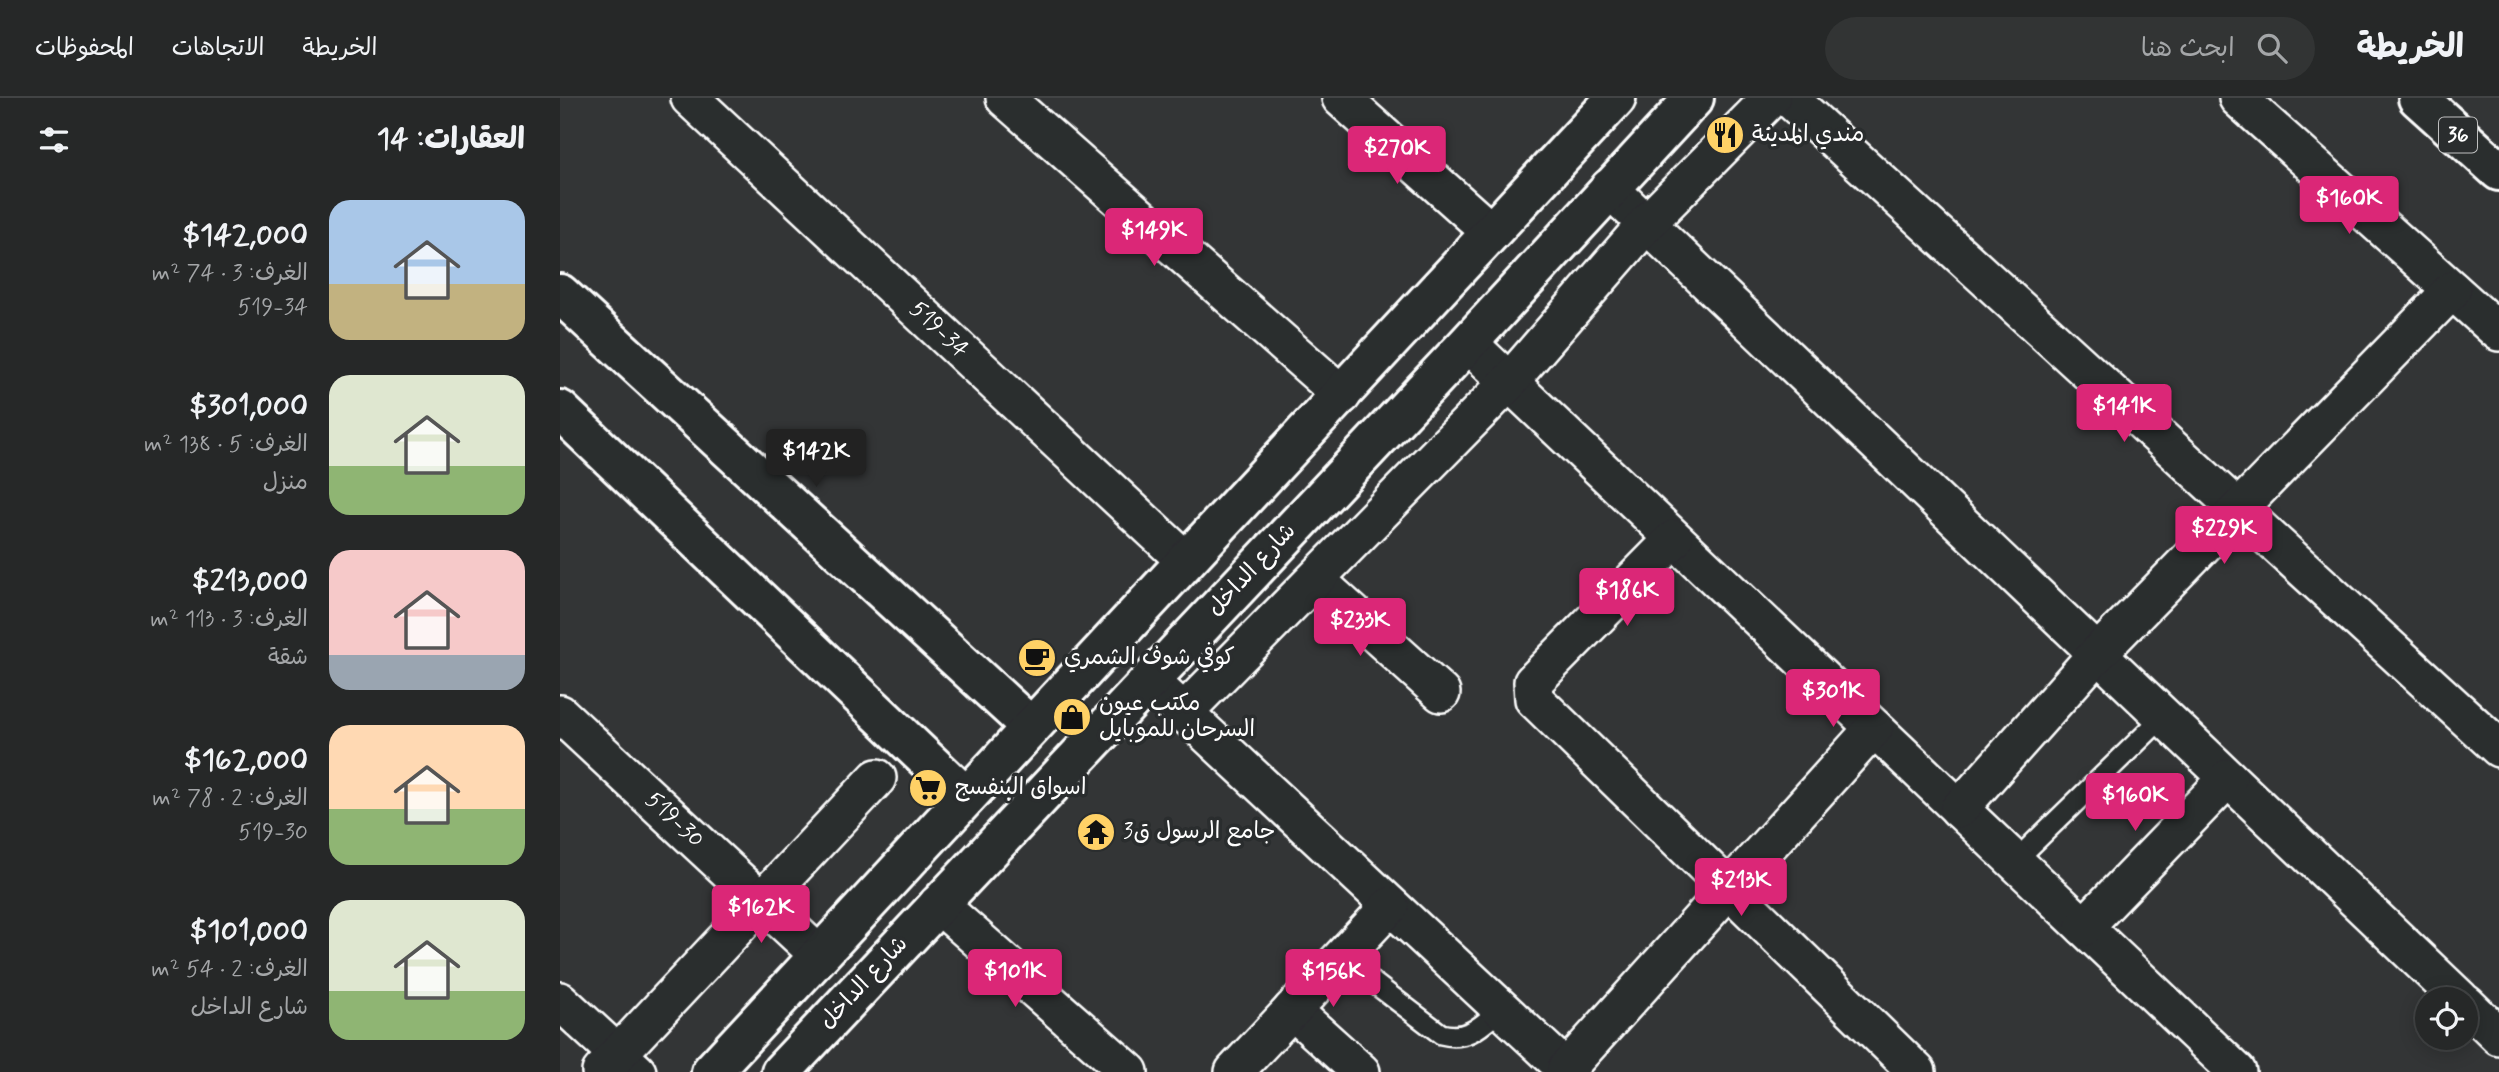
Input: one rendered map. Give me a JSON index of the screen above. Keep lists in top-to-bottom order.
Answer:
{
  "streets": {
    "main road": ["36", "شارع الداخل"],
    "street": ["519-34", "519-30"]
  },
  "places": {
    "restaurant": ["مندي المدينة"],
    "cafe": ["كوفي شوف الشمري"],
    "shop": ["مكتب عيون السرحان للموبايل"],
    "supermarket": ["اسواق البنفسج"],
    "temple": ["جامع الرسول ق3"]
  },
  "page": {
    "header": "الخريطة",
    "search": "ابحث هنا",
    "nav": ["الخريطة", "الاتجاهات", "المحفوظات"],
    "heading": "العقارات: 14",
    "price": [
      "$270K",
      "$160K",
      "$149K",
      "$141K",
      "$142K",
      "$229K",
      "$186K",
      "$233K",
      "$301K",
      "$160K",
      "$213K",
      "$162K",
      "$101K",
      "$156K"
    ],
    "list": [
      {
        "name": "$142,000",
        "note": "الغرف: 3 · 74 m² · 519-34"
      },
      {
        "name": "$301,000",
        "note": "الغرف: 5 · 138 m² · منزل"
      },
      {
        "name": "$213,000",
        "note": "الغرف: 3 · 113 m² · شقة"
      },
      {
        "name": "$162,000",
        "note": "الغرف: 2 · 78 m² · 519-30"
      },
      {
        "name": "$101,000",
        "note": "الغرف: 2 · 54 m² · شارع الداخل"
      }
    ]
  }
}
